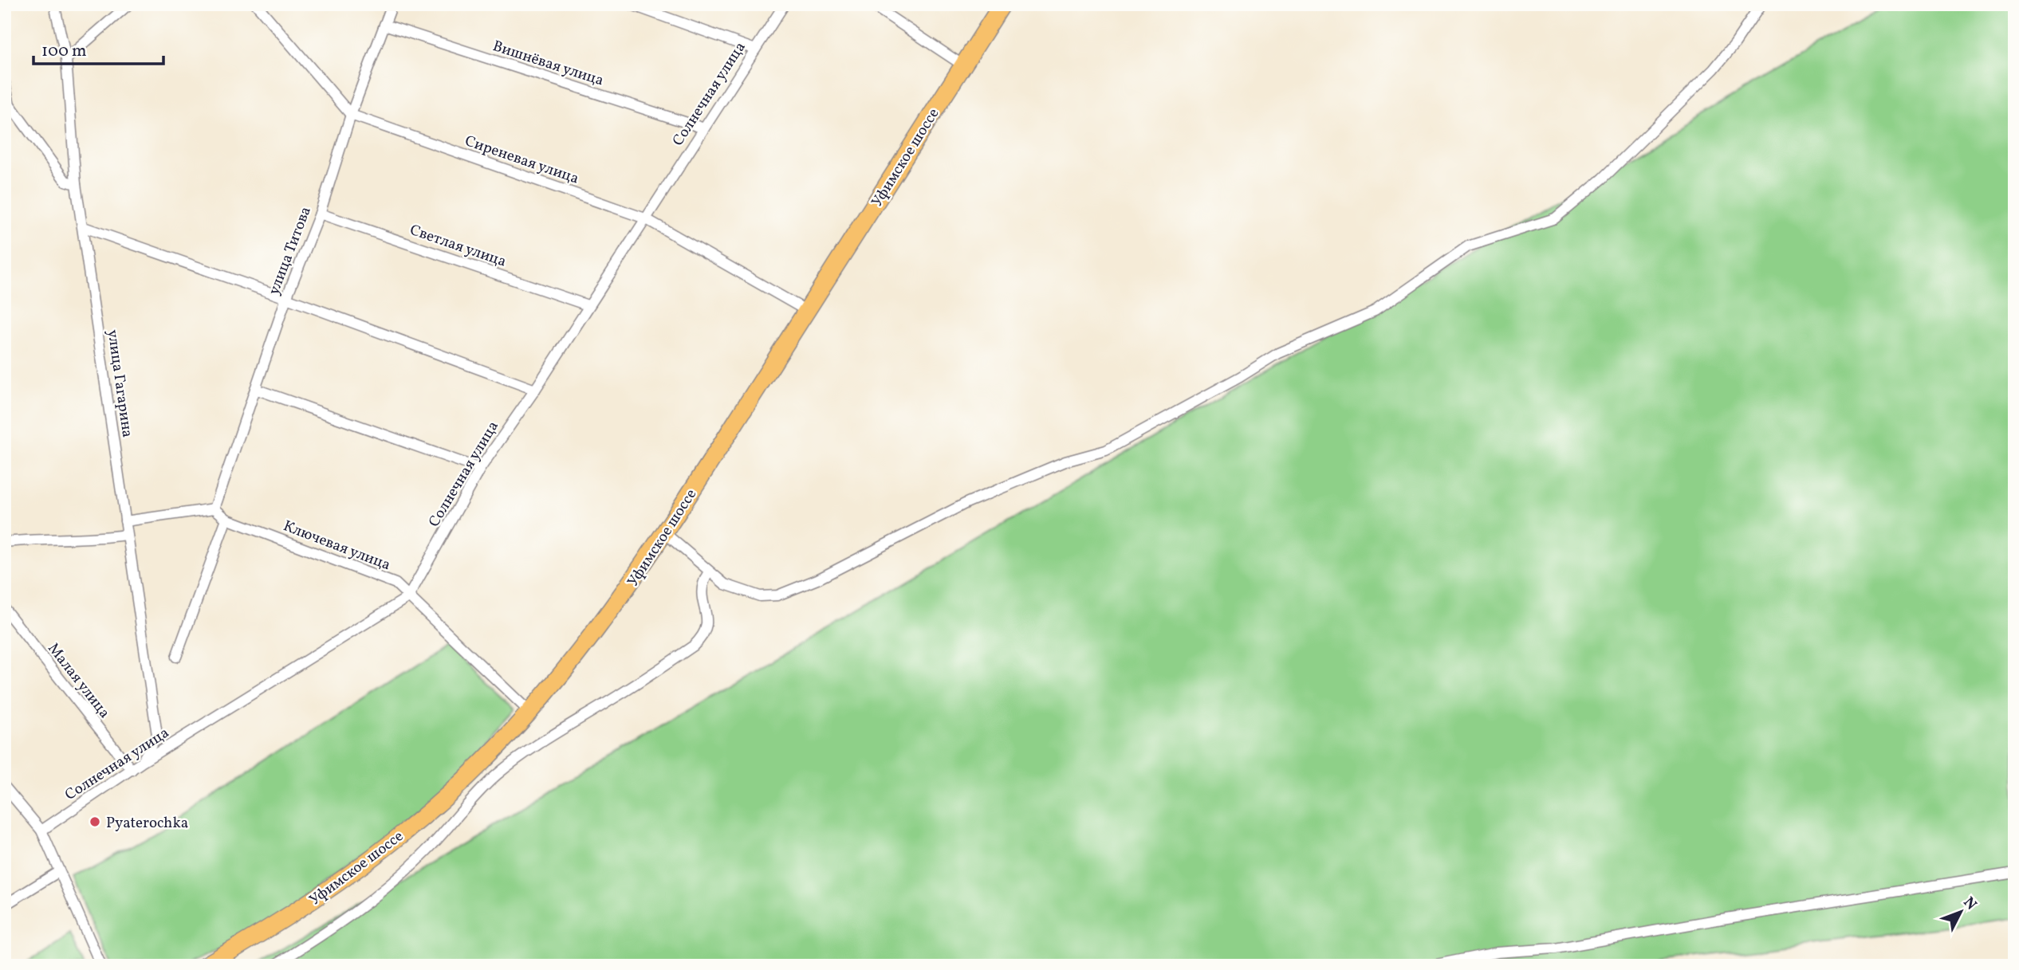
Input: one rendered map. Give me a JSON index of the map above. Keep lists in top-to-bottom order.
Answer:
{
  "streets": {
    "main road": ["Уфимское шоссе"],
    "street": [
      "Вишнёвая улица",
      "Солнечная улица",
      "Сиреневая улица",
      "Светлая улица",
      "улица Титова",
      "улица Гагарина",
      "Ключевая улица",
      "Малая улица"
    ]
  },
  "crossings": [
    ["Вишнёвая улица", "Солнечная улица"],
    ["Вишнёвая улица", "улица Титова"],
    ["Солнечная улица", "Сиреневая улица"],
    ["Солнечная улица", "Светлая улица"],
    ["Солнечная улица", "улица Гагарина"],
    ["Солнечная улица", "Ключевая улица"],
    ["Солнечная улица", "Малая улица"],
    ["Уфимское шоссе", "Сиреневая улица"],
    ["Уфимское шоссе", "Ключевая улица"],
    ["Сиреневая улица", "улица Титова"],
    ["Светлая улица", "улица Титова"],
    ["улица Титова", "Ключевая улица"]
  ],
  "places": ["Pyaterochka"],
  "scale_bar": "100 m",
  "north": "top right"
}
